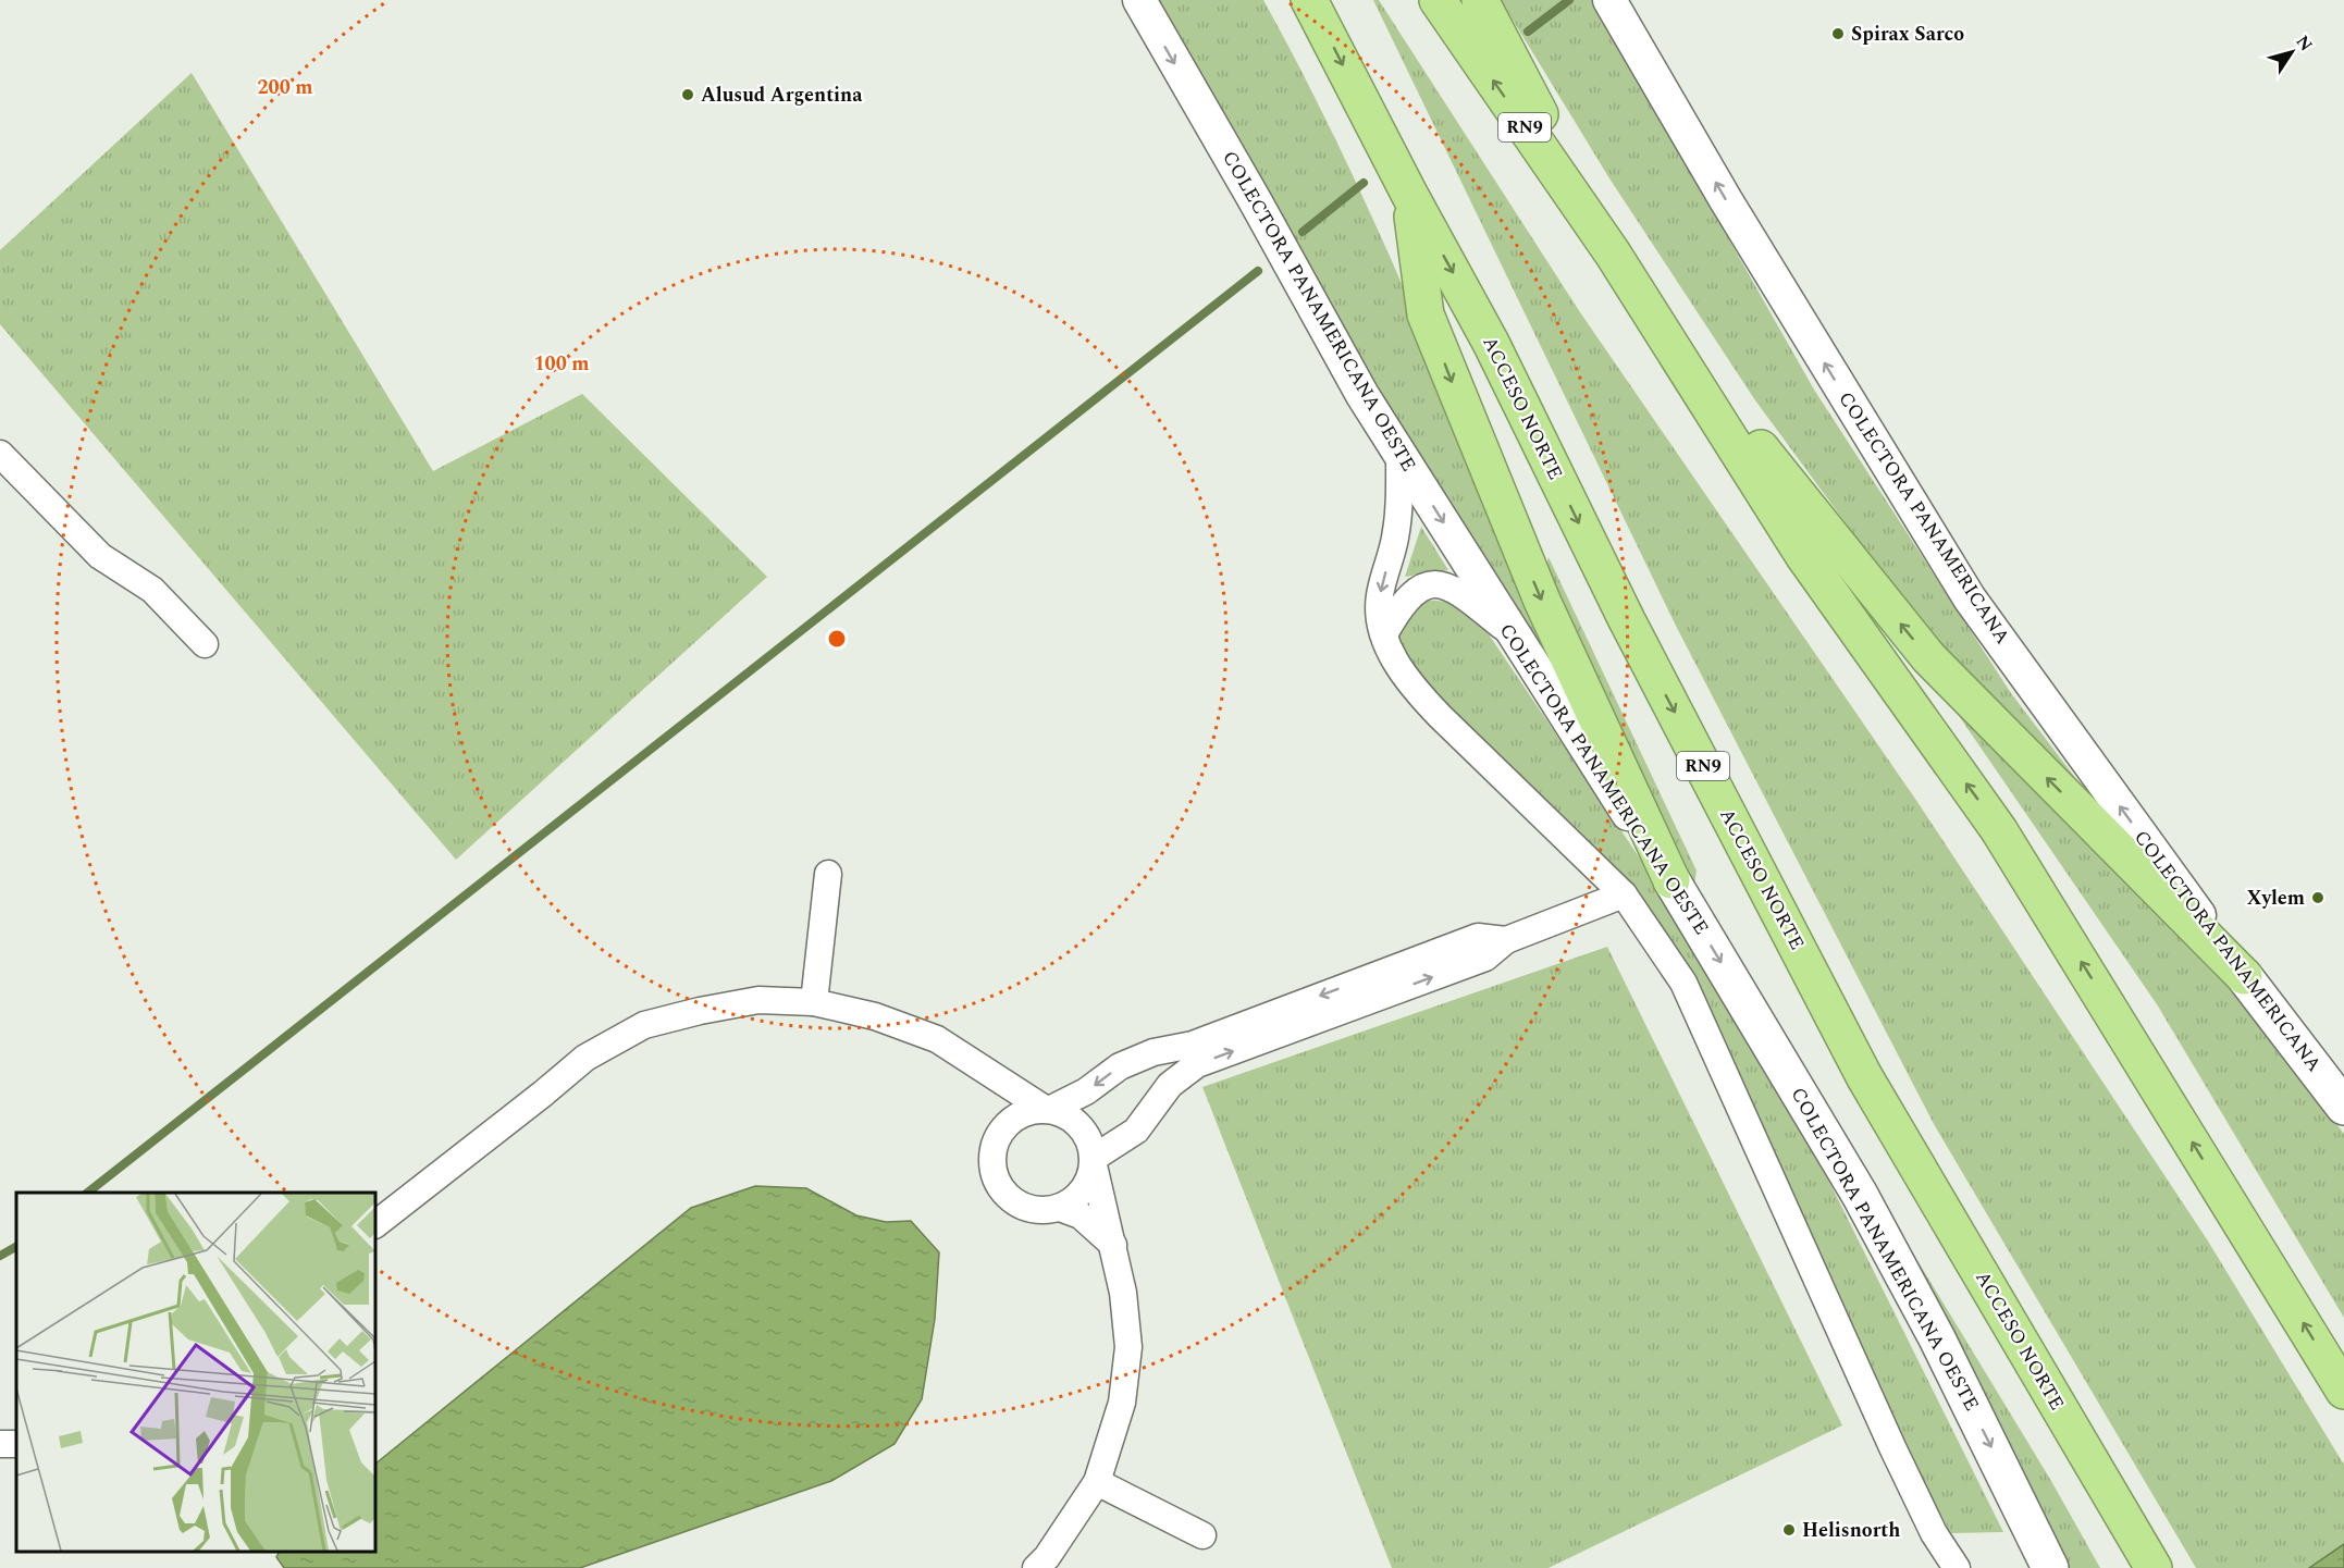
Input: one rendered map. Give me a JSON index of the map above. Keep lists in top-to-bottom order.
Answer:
{
  "streets": {
    "highway": ["RN9", "ACCESO NORTE"],
    "main road": ["COLECTORA PANAMERICANA OESTE", "COLECTORA PANAMERICANA"]
  },
  "one_way": ["COLECTORA PANAMERICANA"],
  "places": [
    "Spirax Sarco",
    "Alusud Argentina",
    "Xylem",
    "Helisnorth"
  ],
  "north": "top right",
  "rings": ["200 m", "100 m"]
}
